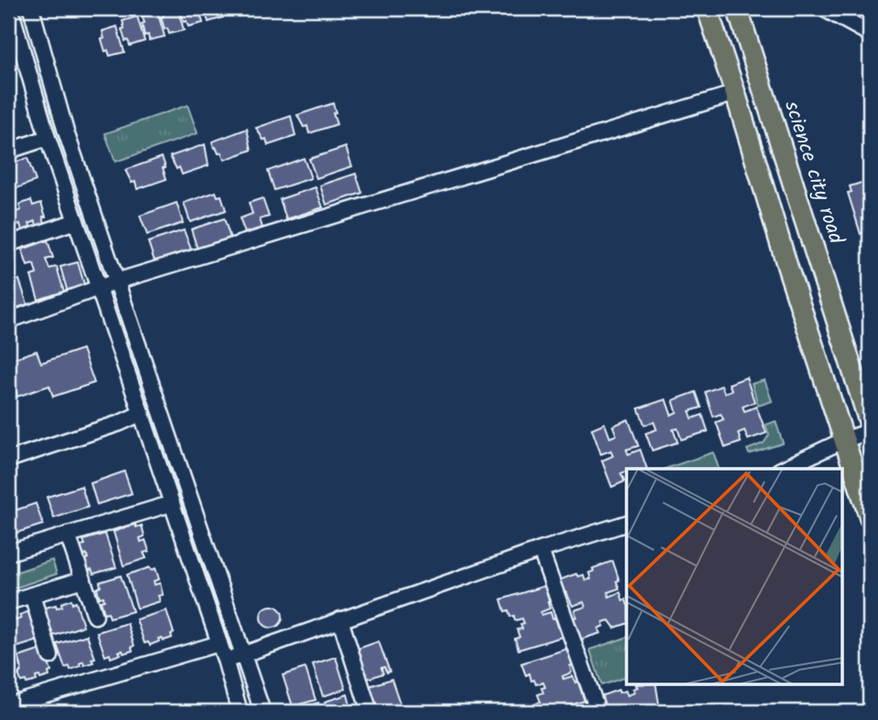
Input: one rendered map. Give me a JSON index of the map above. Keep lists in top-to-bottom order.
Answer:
{
  "streets": {
    "main road": ["science city road"]
  }
}
